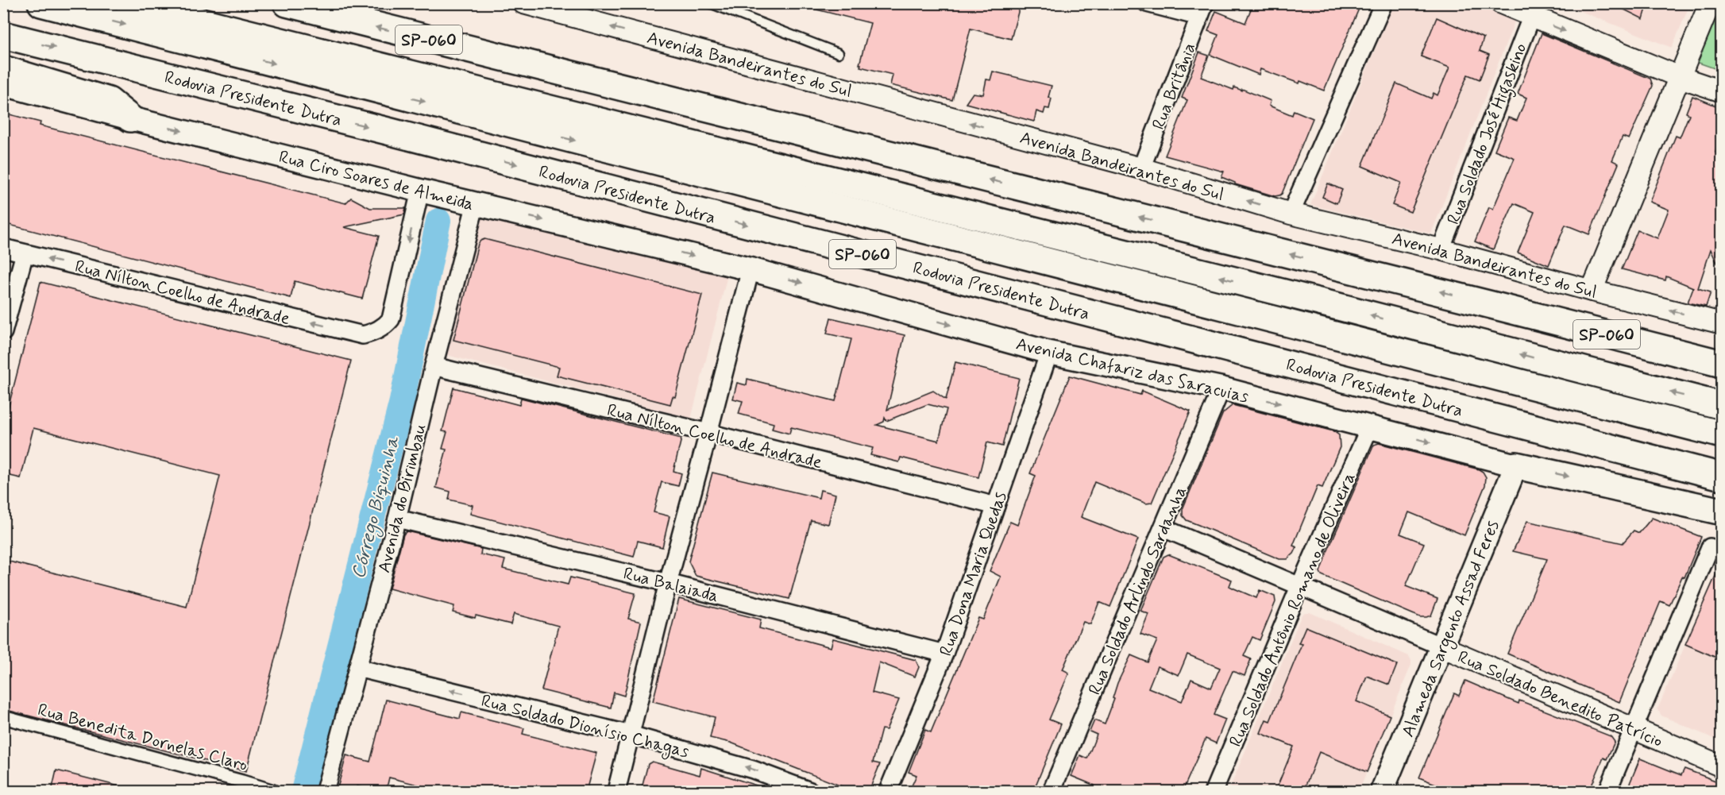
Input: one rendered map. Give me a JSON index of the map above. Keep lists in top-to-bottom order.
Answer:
{
  "streets": {
    "highway": ["SP-060", "Rodovia Presidente Dutra"],
    "main road": ["Rua Ciro Soares de Almeida", "Avenida Chafariz das Saracuias", "Alameda Sargento Assad Feres"],
    "street": [
      "Avenida Bandeirantes do Sul",
      "Rua Britânia",
      "Rua Soldado José Higaskino",
      "Rua Nílton Coelho de Andrade",
      "Avenida do Birimbau",
      "Rua Dona Maria Quedas",
      "Rua Balaiada",
      "Rua Soldado Arlindo Sardanha",
      "Rua Soldado Antônio Romano de Oliveira",
      "Rua Soldado Benedito Patrício",
      "Rua Soldado Dionísio Chagas",
      "Rua Benedita Dornelas Claro"
    ]
  },
  "crossings": [
    ["Avenida Bandeirantes do Sul", "Rua Britânia"],
    ["Avenida Bandeirantes do Sul", "Rua Soldado José Higaskino"],
    ["Rua Ciro Soares de Almeida", "Rua Nílton Coelho de Andrade"],
    ["Rua Ciro Soares de Almeida", "Avenida Chafariz das Saracuias"],
    ["Rua Ciro Soares de Almeida", "Avenida do Birimbau"],
    ["Rua Nílton Coelho de Andrade", "Avenida do Birimbau"],
    ["Rua Nílton Coelho de Andrade", "Rua Dona Maria Quedas"],
    ["Avenida Chafariz das Saracuias", "Rua Dona Maria Quedas"],
    ["Avenida Chafariz das Saracuias", "Rua Soldado Arlindo Sardanha"],
    ["Avenida Chafariz das Saracuias", "Rua Soldado Antônio Romano de Oliveira"],
    ["Avenida Chafariz das Saracuias", "Alameda Sargento Assad Feres"],
    ["Avenida do Birimbau", "Rua Balaiada"],
    ["Avenida do Birimbau", "Rua Soldado Dionísio Chagas"],
    ["Rua Dona Maria Quedas", "Rua Balaiada"],
    ["Rua Soldado Arlindo Sardanha", "Rua Soldado Benedito Patrício"],
    ["Rua Soldado Antônio Romano de Oliveira", "Rua Soldado Benedito Patrício"],
    ["Alameda Sargento Assad Feres", "Rua Soldado Benedito Patrício"]
  ],
  "one_way": [
    "Avenida Bandeirantes do Sul",
    "Rua Ciro Soares de Almeida",
    "Avenida Chafariz das Saracuias",
    "Rua Soldado Dionísio Chagas"
  ],
  "water": ["Córrego Biquinha"]
}
